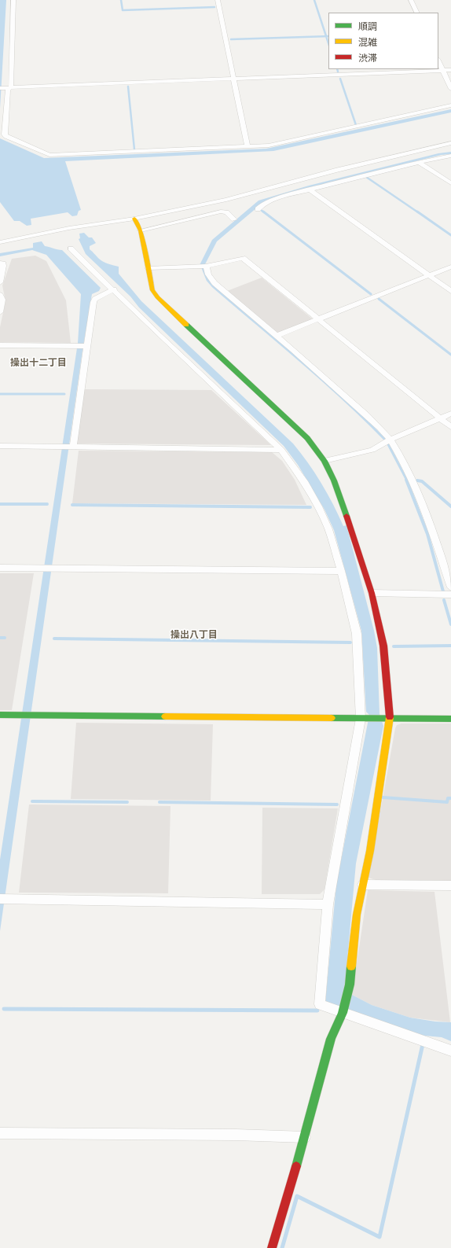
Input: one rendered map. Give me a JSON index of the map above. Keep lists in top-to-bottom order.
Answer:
{
  "districts": ["操出十二丁目", "操出八丁目"],
  "legend": ["順調", "混雑", "渋滞"]
}
